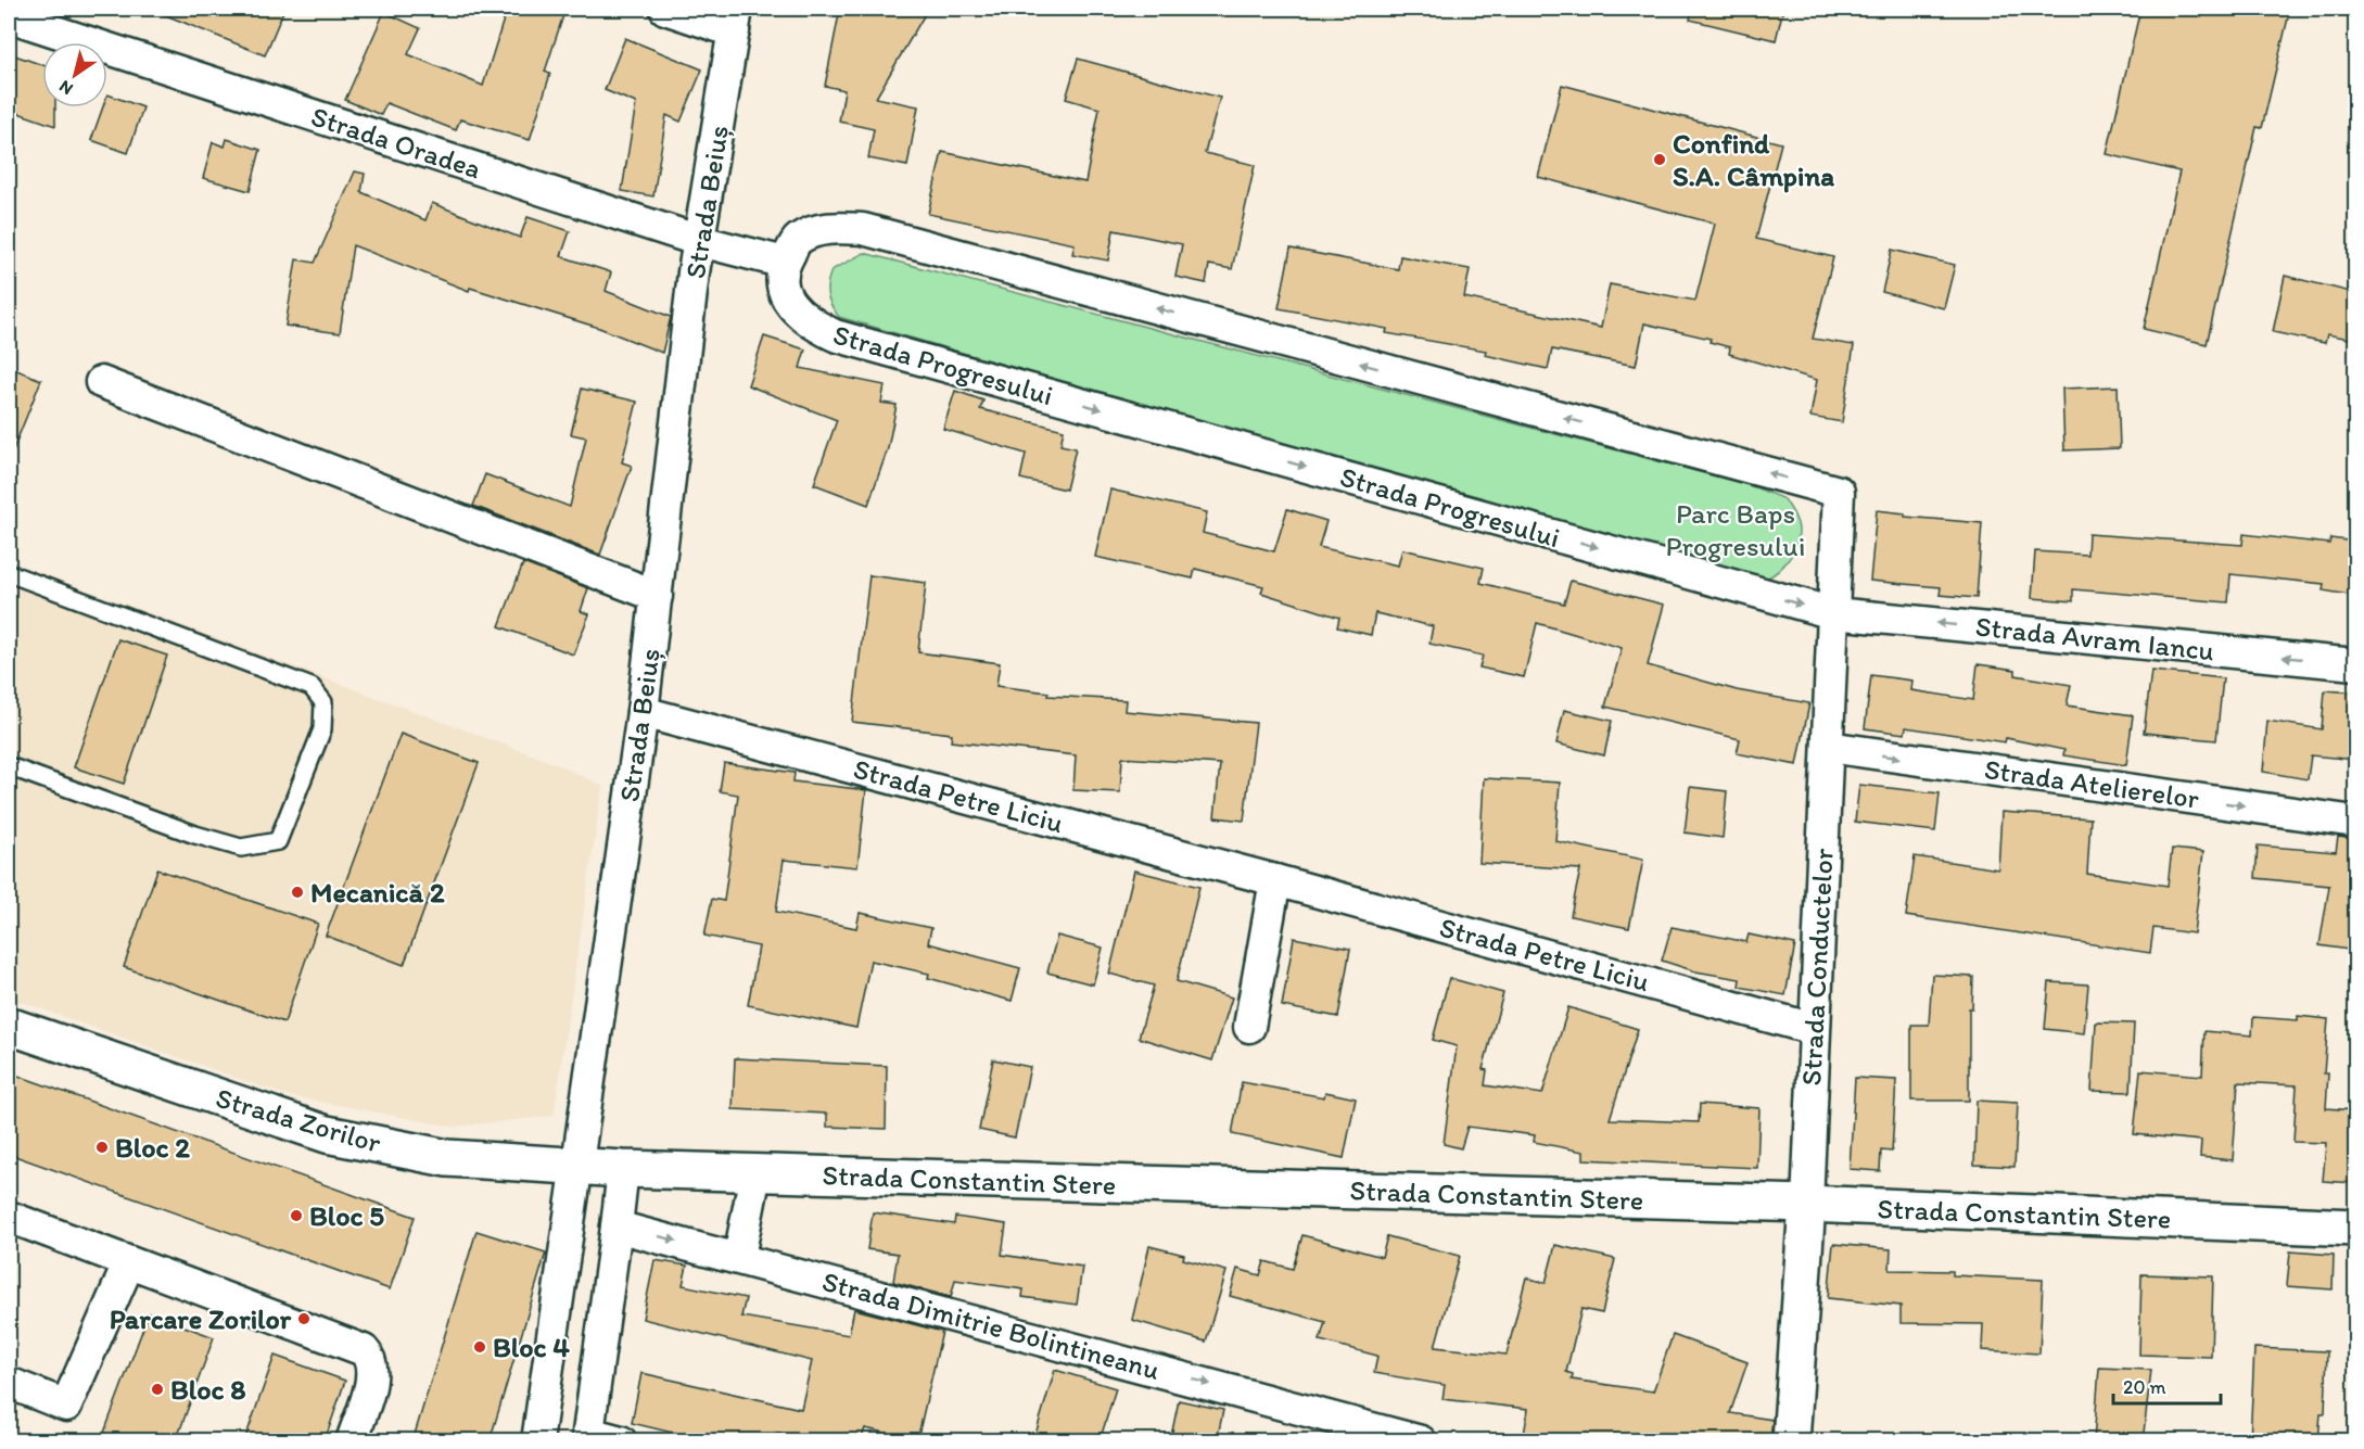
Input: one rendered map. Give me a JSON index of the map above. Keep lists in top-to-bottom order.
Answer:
{
  "streets": {
    "street": [
      "Strada Oradea",
      "Strada Beiuș",
      "Strada Progresului",
      "Strada Avram Iancu",
      "Strada Atelierelor",
      "Strada Petre Liciu",
      "Strada Conductelor",
      "Strada Zorilor",
      "Strada Constantin Stere",
      "Strada Dimitrie Bolintineanu"
    ]
  },
  "crossings": [
    ["Strada Oradea", "Strada Beiuș"],
    ["Strada Oradea", "Strada Progresului"],
    ["Strada Oradea", "Strada Conductelor"],
    ["Strada Beiuș", "Strada Petre Liciu"],
    ["Strada Beiuș", "Strada Zorilor"],
    ["Strada Progresului", "Strada Avram Iancu"],
    ["Strada Progresului", "Strada Conductelor"],
    ["Strada Avram Iancu", "Strada Conductelor"],
    ["Strada Atelierelor", "Strada Conductelor"],
    ["Strada Petre Liciu", "Strada Conductelor"],
    ["Strada Conductelor", "Strada Constantin Stere"],
    ["Strada Zorilor", "Strada Constantin Stere"]
  ],
  "one_way": [
    "Strada Progresului",
    "Strada Avram Iancu",
    "Strada Atelierelor",
    "Strada Conductelor",
    "Strada Dimitrie Bolintineanu"
  ],
  "parks": ["Parc Baps Progresului"],
  "places": [
    "Confind S.A. Câmpina",
    "Mecanică 2",
    "Bloc 2",
    "Bloc 5",
    "Parcare Zorilor",
    "Bloc 4",
    "Bloc 8"
  ],
  "scale_bar": "20 m",
  "north": "bottom left"
}
